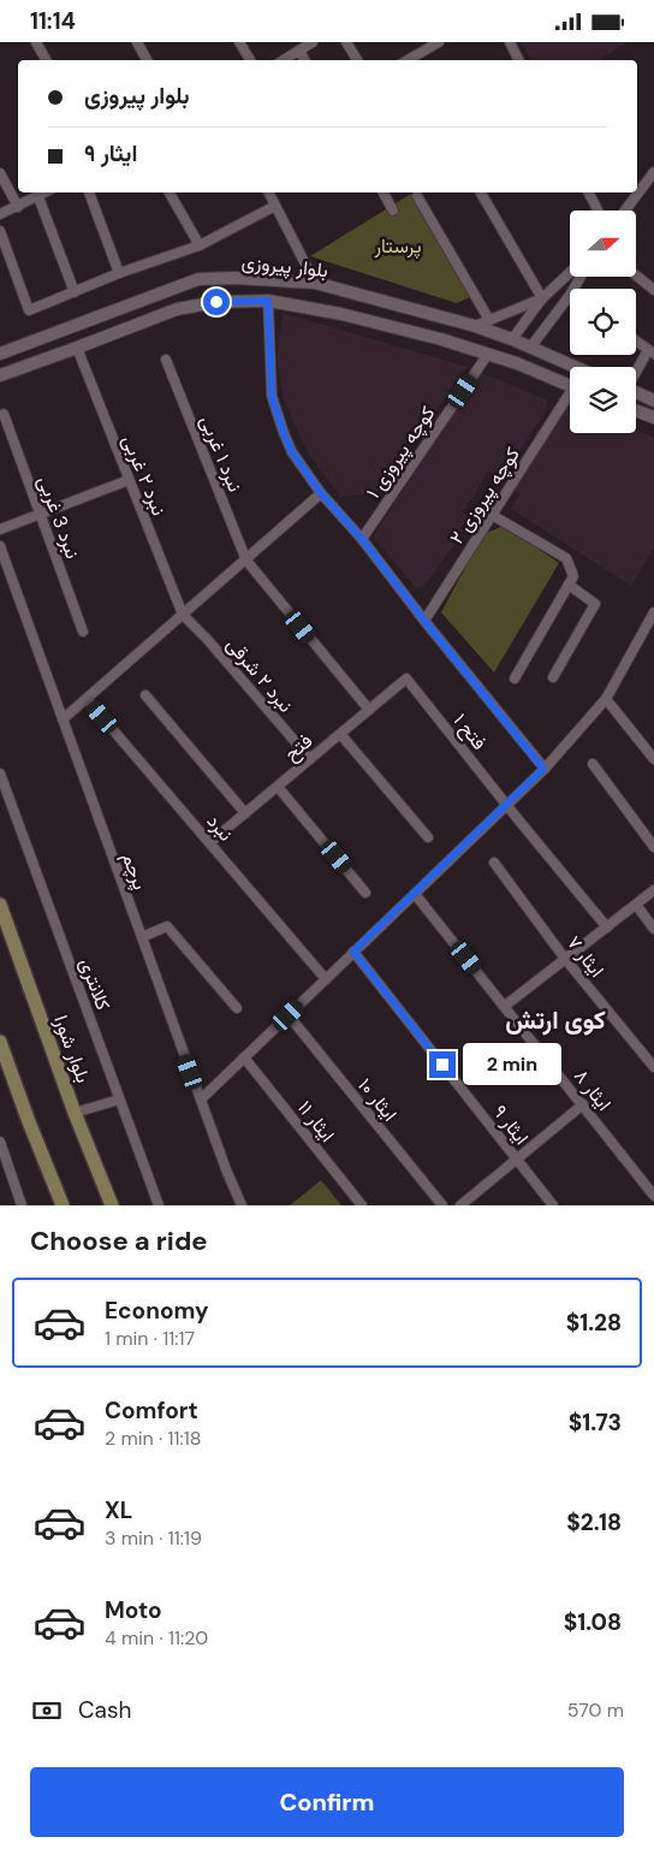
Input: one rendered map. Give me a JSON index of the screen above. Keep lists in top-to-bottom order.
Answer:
{
  "streets": {
    "main road": ["بلوار شورا"],
    "street": [
      "بلوار پیروزی",
      "کوچه پیروزی ۱",
      "نبرد ۱ غربی",
      "نبرد ۲ غربی",
      "کوچه پیروزی ۲",
      "نبرد 3 غربی",
      "نبرد ۲ شرقی",
      "فتح ۱",
      "فتح",
      "نبرد",
      "پرچم",
      "ایثار ۷",
      "کلانتری",
      "ایثار ۸",
      "ایثار ۱۰",
      "ایثار ۱۱",
      "ایثار ۹"
    ]
  },
  "crossings": [
    ["بلوار پیروزی", "کوچه پیروزی ۱"],
    ["بلوار پیروزی", "نبرد ۲ غربی"],
    ["نبرد ۱ غربی", "فتح"],
    ["نبرد ۲ غربی", "نبرد ۲ شرقی"],
    ["نبرد ۲ شرقی", "فتح"],
    ["فتح ۱", "فتح"],
    ["فتح", "نبرد"]
  ],
  "districts": ["کوی ارتش"],
  "parks": ["پرستار"],
  "north": "right",
  "page": {
    "status": "11:14",
    "banner": ["بلوار پیروزی", "ایثار ۹"],
    "bubble": "2 min",
    "heading": "Choose a ride",
    "list": [
      {
        "name": "Economy",
        "note": "1 min · 11:17",
        "value": "$1.28"
      },
      {
        "name": "Comfort",
        "note": "2 min · 11:18",
        "value": "$1.73"
      },
      {
        "name": "XL",
        "note": "3 min · 11:19",
        "value": "$2.18"
      },
      {
        "name": "Moto",
        "note": "4 min · 11:20",
        "value": "$1.08"
      }
    ],
    "pay": ["Cash", "570 m"],
    "buttons": "Confirm"
  }
}
